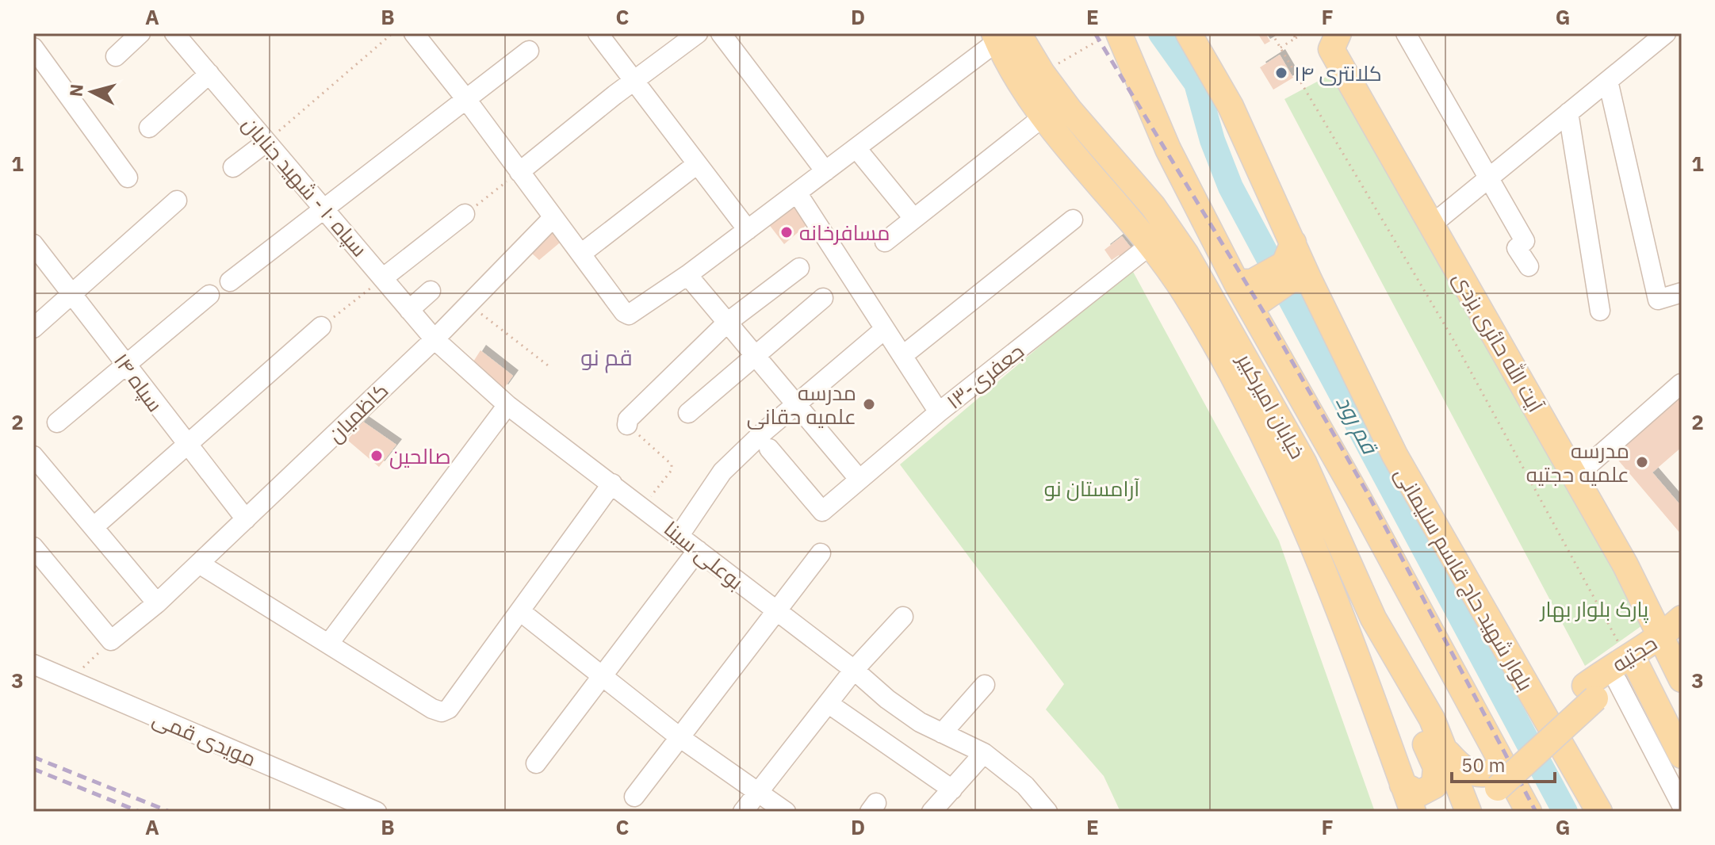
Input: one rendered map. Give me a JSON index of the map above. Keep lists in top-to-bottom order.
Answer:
{
  "streets": {
    "main road": [
      "آیت الله‌ حائری‌ یزدی",
      "خیابان امیرکبیر",
      "بلوار شهید حاج قاسم سلیمانی",
      "حجتیه"
    ],
    "street": [
      "سپاه ۱۰ - شهید جنابان",
      "جعفری-۱۳",
      "سپاه ۱۴",
      "کاظمیان",
      "بوعلی سینا",
      "مویدی قمی"
    ]
  },
  "crossings": [
    ["سپاه ۱۰ - شهید جنابان", "کاظمیان"],
    ["سپاه ۱۰ - شهید جنابان", "بوعلی سینا"],
    ["آیت الله‌ حائری‌ یزدی", "حجتیه"],
    ["جعفری-۱۳", "خیابان امیرکبیر"],
    ["سپاه ۱۴", "کاظمیان"],
    ["کاظمیان", "بوعلی سینا"]
  ],
  "districts": ["قم نو"],
  "water": ["قم رود"],
  "parks": ["آرامستان نو", "پارک بلوار بهار"],
  "places": [
    "کلانتری ۱۴",
    "مسافرخانه",
    "مدرسه علمیه حقانی",
    "صالحین",
    "مدرسه علمیه حجتیه"
  ],
  "scale_bar": "50 m",
  "north": "left",
  "grid": {
    "columns": [
      "A",
      "B",
      "C",
      "D",
      "E",
      "F",
      "G"
    ],
    "rows": ["1", "2", "3"]
  }
}
